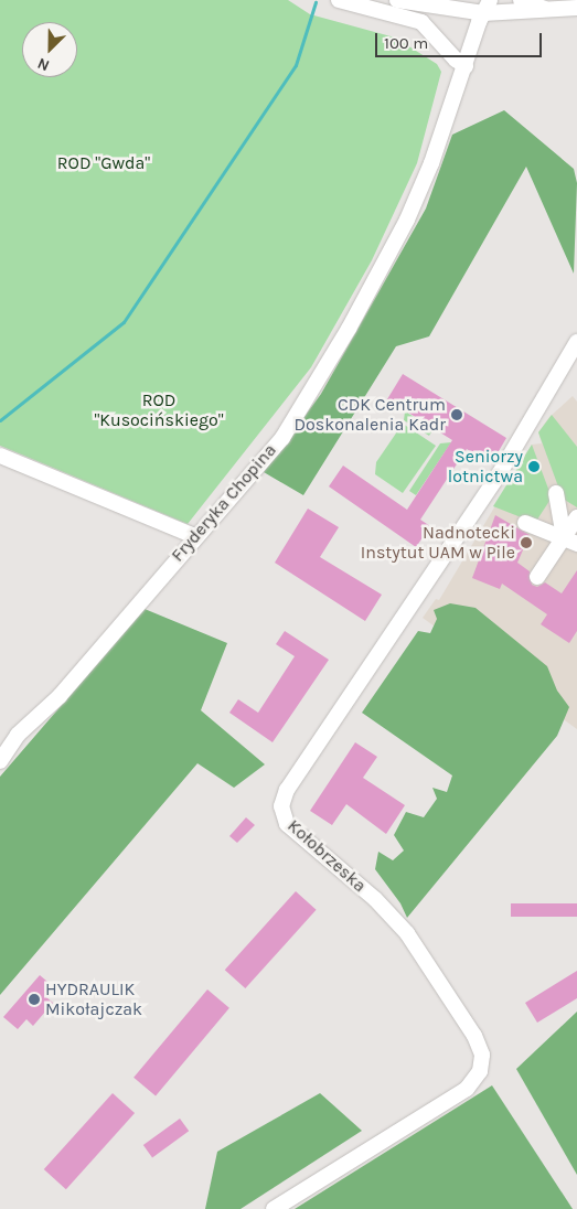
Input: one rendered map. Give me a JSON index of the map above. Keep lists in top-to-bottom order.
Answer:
{
  "streets": {
    "street": ["Fryderyka Chopina", "Kołobrzeska"]
  },
  "parks": ["ROD \"Gwda\"", "ROD \"Kusocińskiego\""],
  "places": [
    "CDK Centrum Doskonalenia Kadr",
    "Seniorzy lotnictwa",
    "Nadnotecki Instytut UAM w Pile",
    "HYDRAULIK Mikołajczak"
  ],
  "scale_bar": "100 m",
  "north": "bottom left"
}
